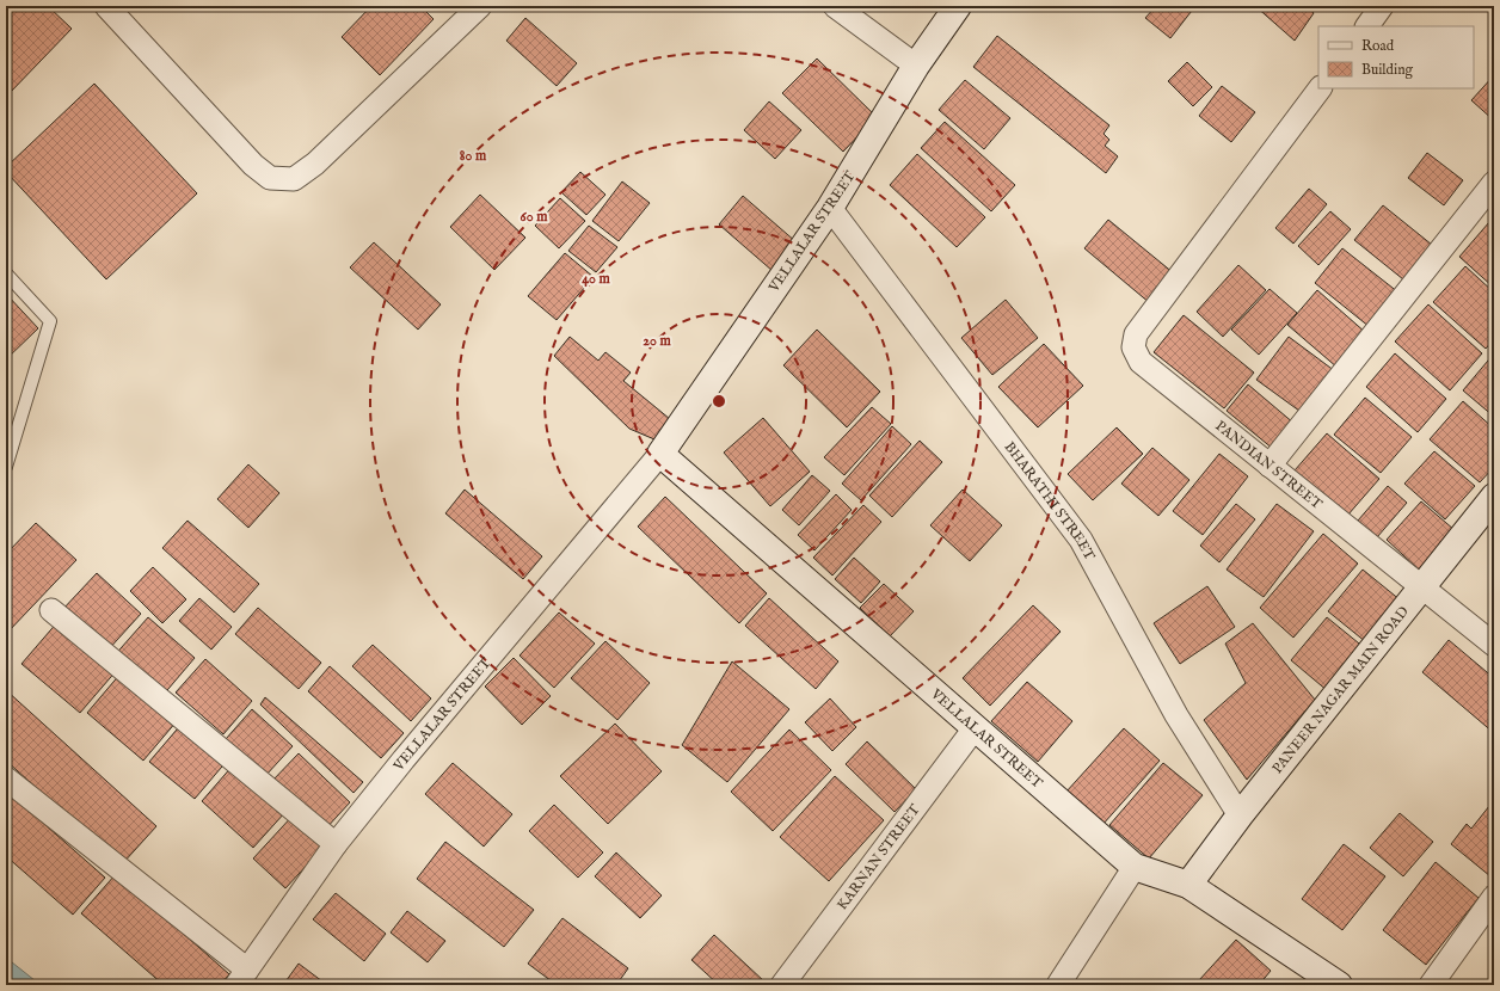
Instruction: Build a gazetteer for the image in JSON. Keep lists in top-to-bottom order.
{
  "streets": {
    "street": [
      "VELLALAR STREET",
      "PANDIAN STREET",
      "BHARATHI STREET",
      "PANEER NAGAR MAIN ROAD",
      "KARNAN STREET"
    ]
  },
  "crossings": [
    ["VELLALAR STREET", "BHARATHI STREET"],
    ["VELLALAR STREET", "PANEER NAGAR MAIN ROAD"],
    ["VELLALAR STREET", "KARNAN STREET"],
    ["PANDIAN STREET", "PANEER NAGAR MAIN ROAD"],
    ["BHARATHI STREET", "PANEER NAGAR MAIN ROAD"]
  ],
  "legend": ["Road", "Building"],
  "rings": [
    "80 m",
    "60 m",
    "40 m",
    "20 m"
  ]
}
